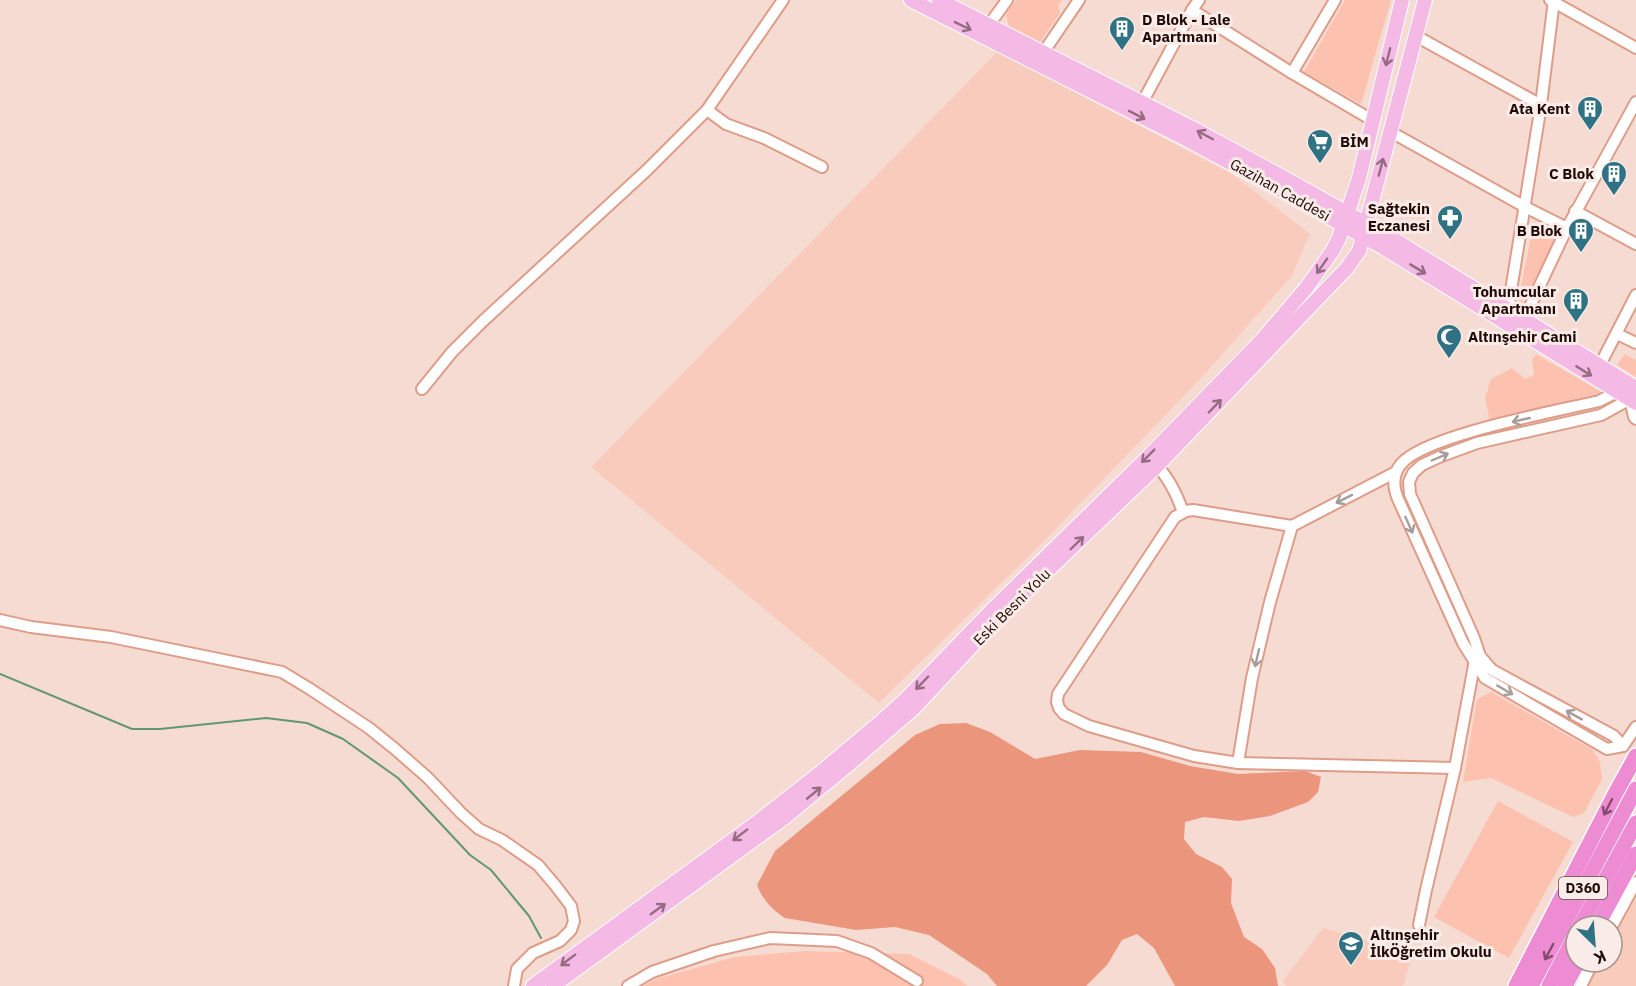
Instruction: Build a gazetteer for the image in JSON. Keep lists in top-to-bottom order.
{
  "streets": {
    "highway": ["D360"],
    "main road": ["Gazihan Caddesi", "Eski Besni Yolu"]
  },
  "crossings": [
    ["Gazihan Caddesi", "Eski Besni Yolu"]
  ],
  "places": {
    "building": [
      "D Blok - Lale Apartmanı",
      "Ata Kent",
      "C Blok",
      "B Blok",
      "Tohumcular Apartmanı"
    ],
    "supermarket": ["BİM"],
    "pharmacy": ["Sağtekin Eczanesi"],
    "mosque": ["Altınşehir Cami"],
    "school or university": ["Altınşehir İlkÖğretim Okulu"]
  },
  "north": "bottom right"
}
